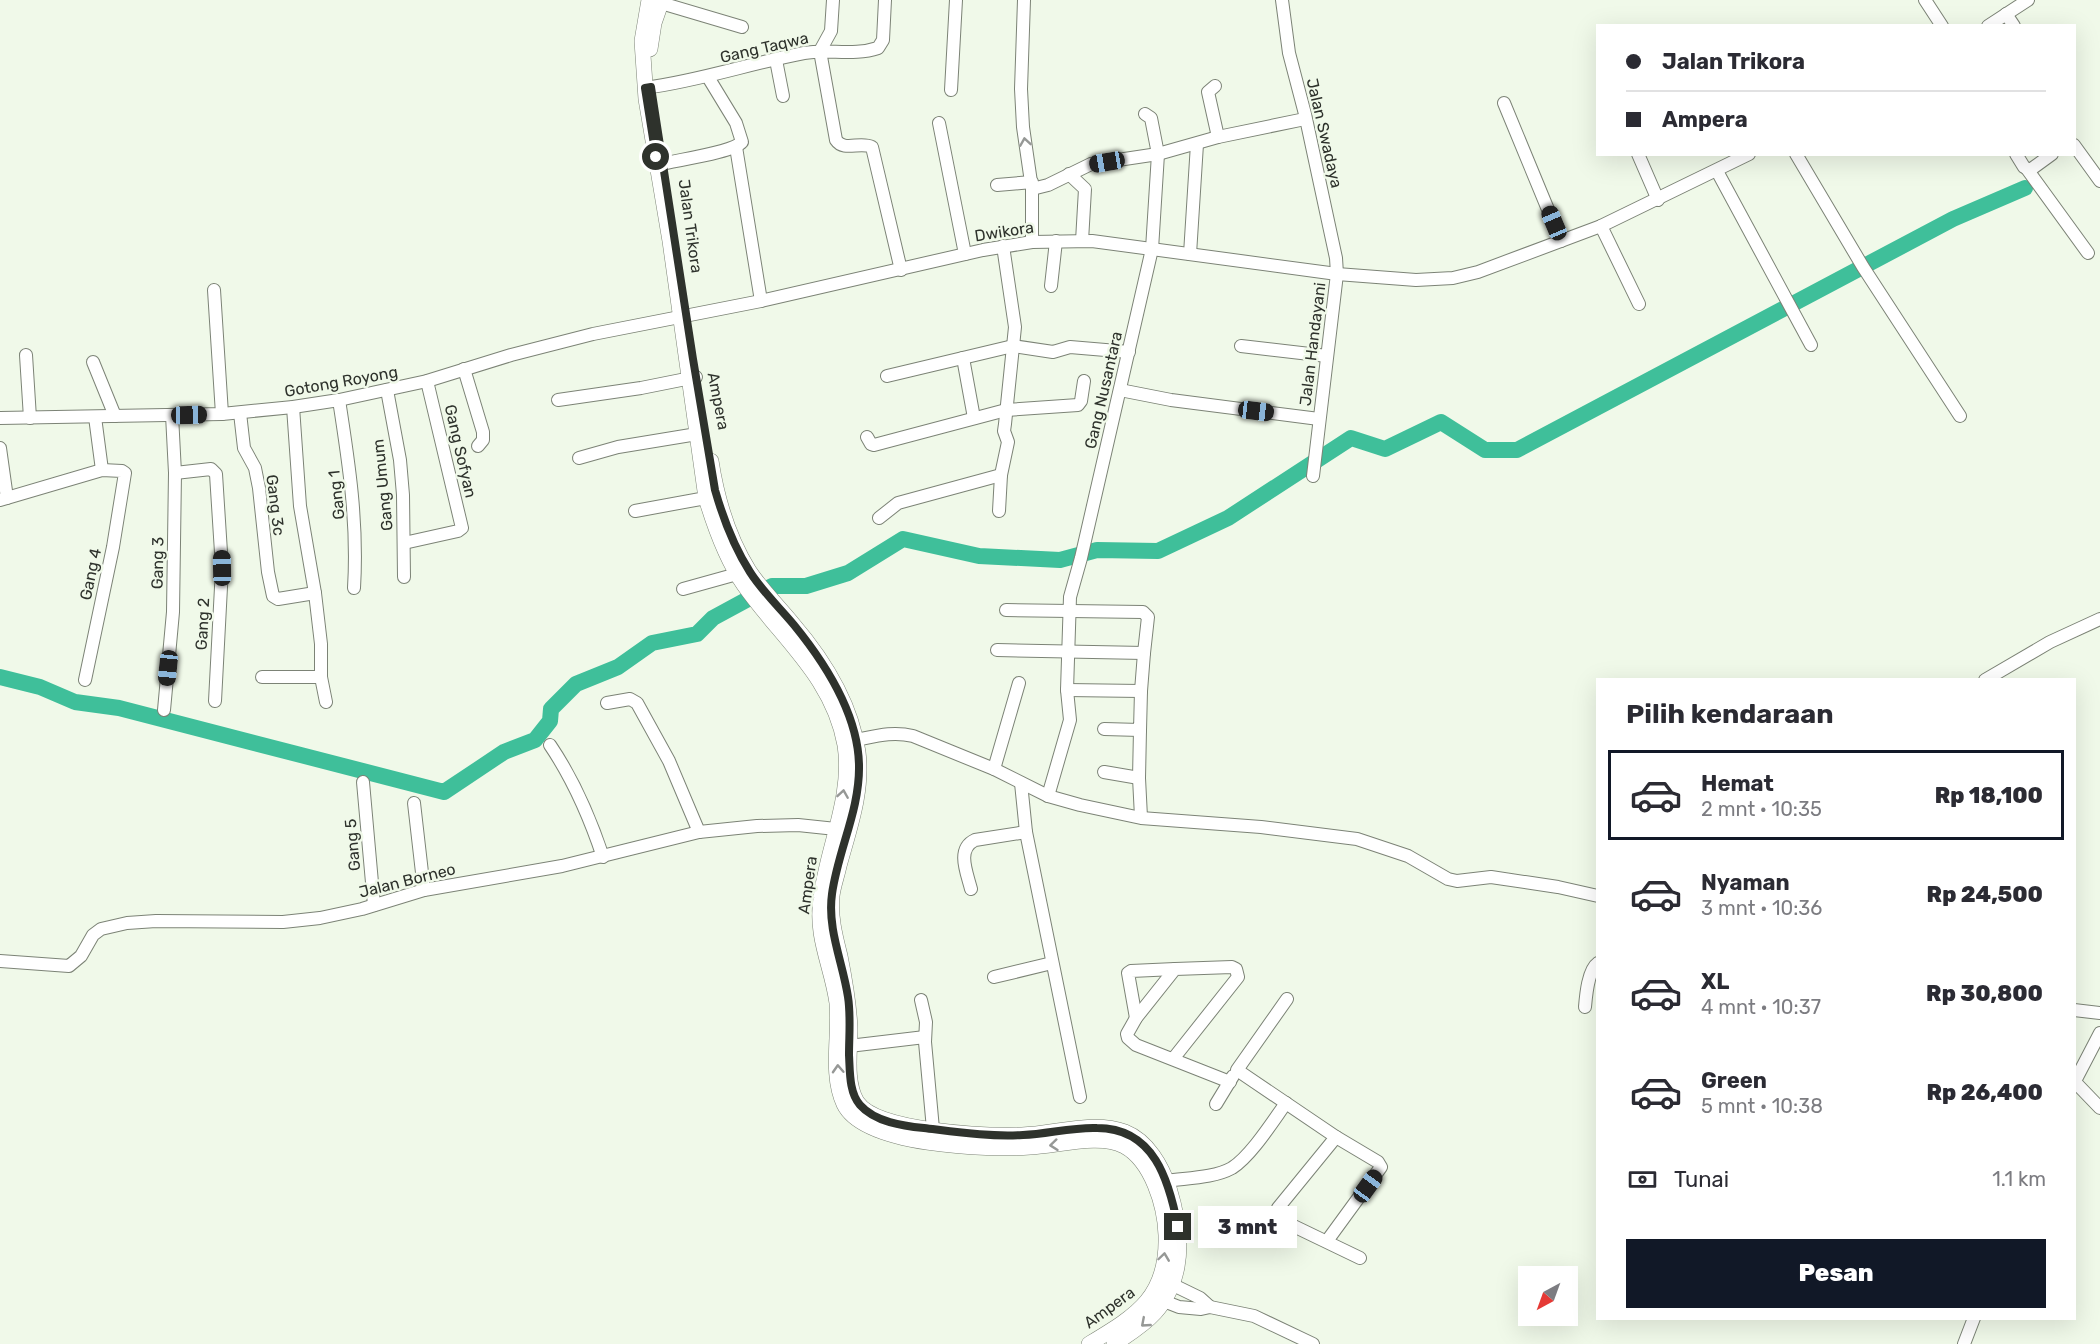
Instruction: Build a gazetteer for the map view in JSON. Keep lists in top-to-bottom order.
{
  "streets": {
    "main road": ["Jalan Trikora", "Ampera"],
    "street": [
      "Gang Taqwa",
      "Jalan Swadaya",
      "Dwikora",
      "Jalan Handayani",
      "Gotong Royong",
      "Gang Nusantara",
      "Gang Sofyan",
      "Gang Umum",
      "Gang 1",
      "Gang 3c",
      "Gang 3",
      "Gang 4",
      "Gang 2",
      "Gang 5",
      "Jalan Borneo"
    ]
  },
  "crossings": [
    ["Gang Taqwa", "Jalan Trikora"],
    ["Jalan Swadaya", "Dwikora"],
    ["Jalan Swadaya", "Jalan Handayani"],
    ["Jalan Trikora", "Dwikora"],
    ["Jalan Trikora", "Gotong Royong"],
    ["Jalan Trikora", "Ampera"],
    ["Dwikora", "Jalan Handayani"],
    ["Dwikora", "Gotong Royong"],
    ["Dwikora", "Gang Nusantara"],
    ["Dwikora", "Ampera"],
    ["Gotong Royong", "Ampera"],
    ["Gotong Royong", "Gang Sofyan"],
    ["Gotong Royong", "Gang Umum"],
    ["Gotong Royong", "Gang 1"],
    ["Gotong Royong", "Gang 3c"],
    ["Gotong Royong", "Gang 3"],
    ["Ampera", "Jalan Borneo"],
    ["Gang Sofyan", "Gang Umum"],
    ["Gang 3", "Gang 2"],
    ["Gang 5", "Jalan Borneo"]
  ],
  "north": "bottom left",
  "page": {
    "banner": ["Jalan Trikora", "Ampera"],
    "heading": "Pilih kendaraan",
    "list": [
      {
        "name": "Hemat",
        "note": "2 mnt · 10:35",
        "value": "Rp 18,100"
      },
      {
        "name": "Nyaman",
        "note": "3 mnt · 10:36",
        "value": "Rp 24,500"
      },
      {
        "name": "XL",
        "note": "4 mnt · 10:37",
        "value": "Rp 30,800"
      },
      {
        "name": "Green",
        "note": "5 mnt · 10:38",
        "value": "Rp 26,400"
      }
    ],
    "pay": ["Tunai", "1.1 km"],
    "bubble": "3 mnt",
    "buttons": "Pesan"
  }
}
